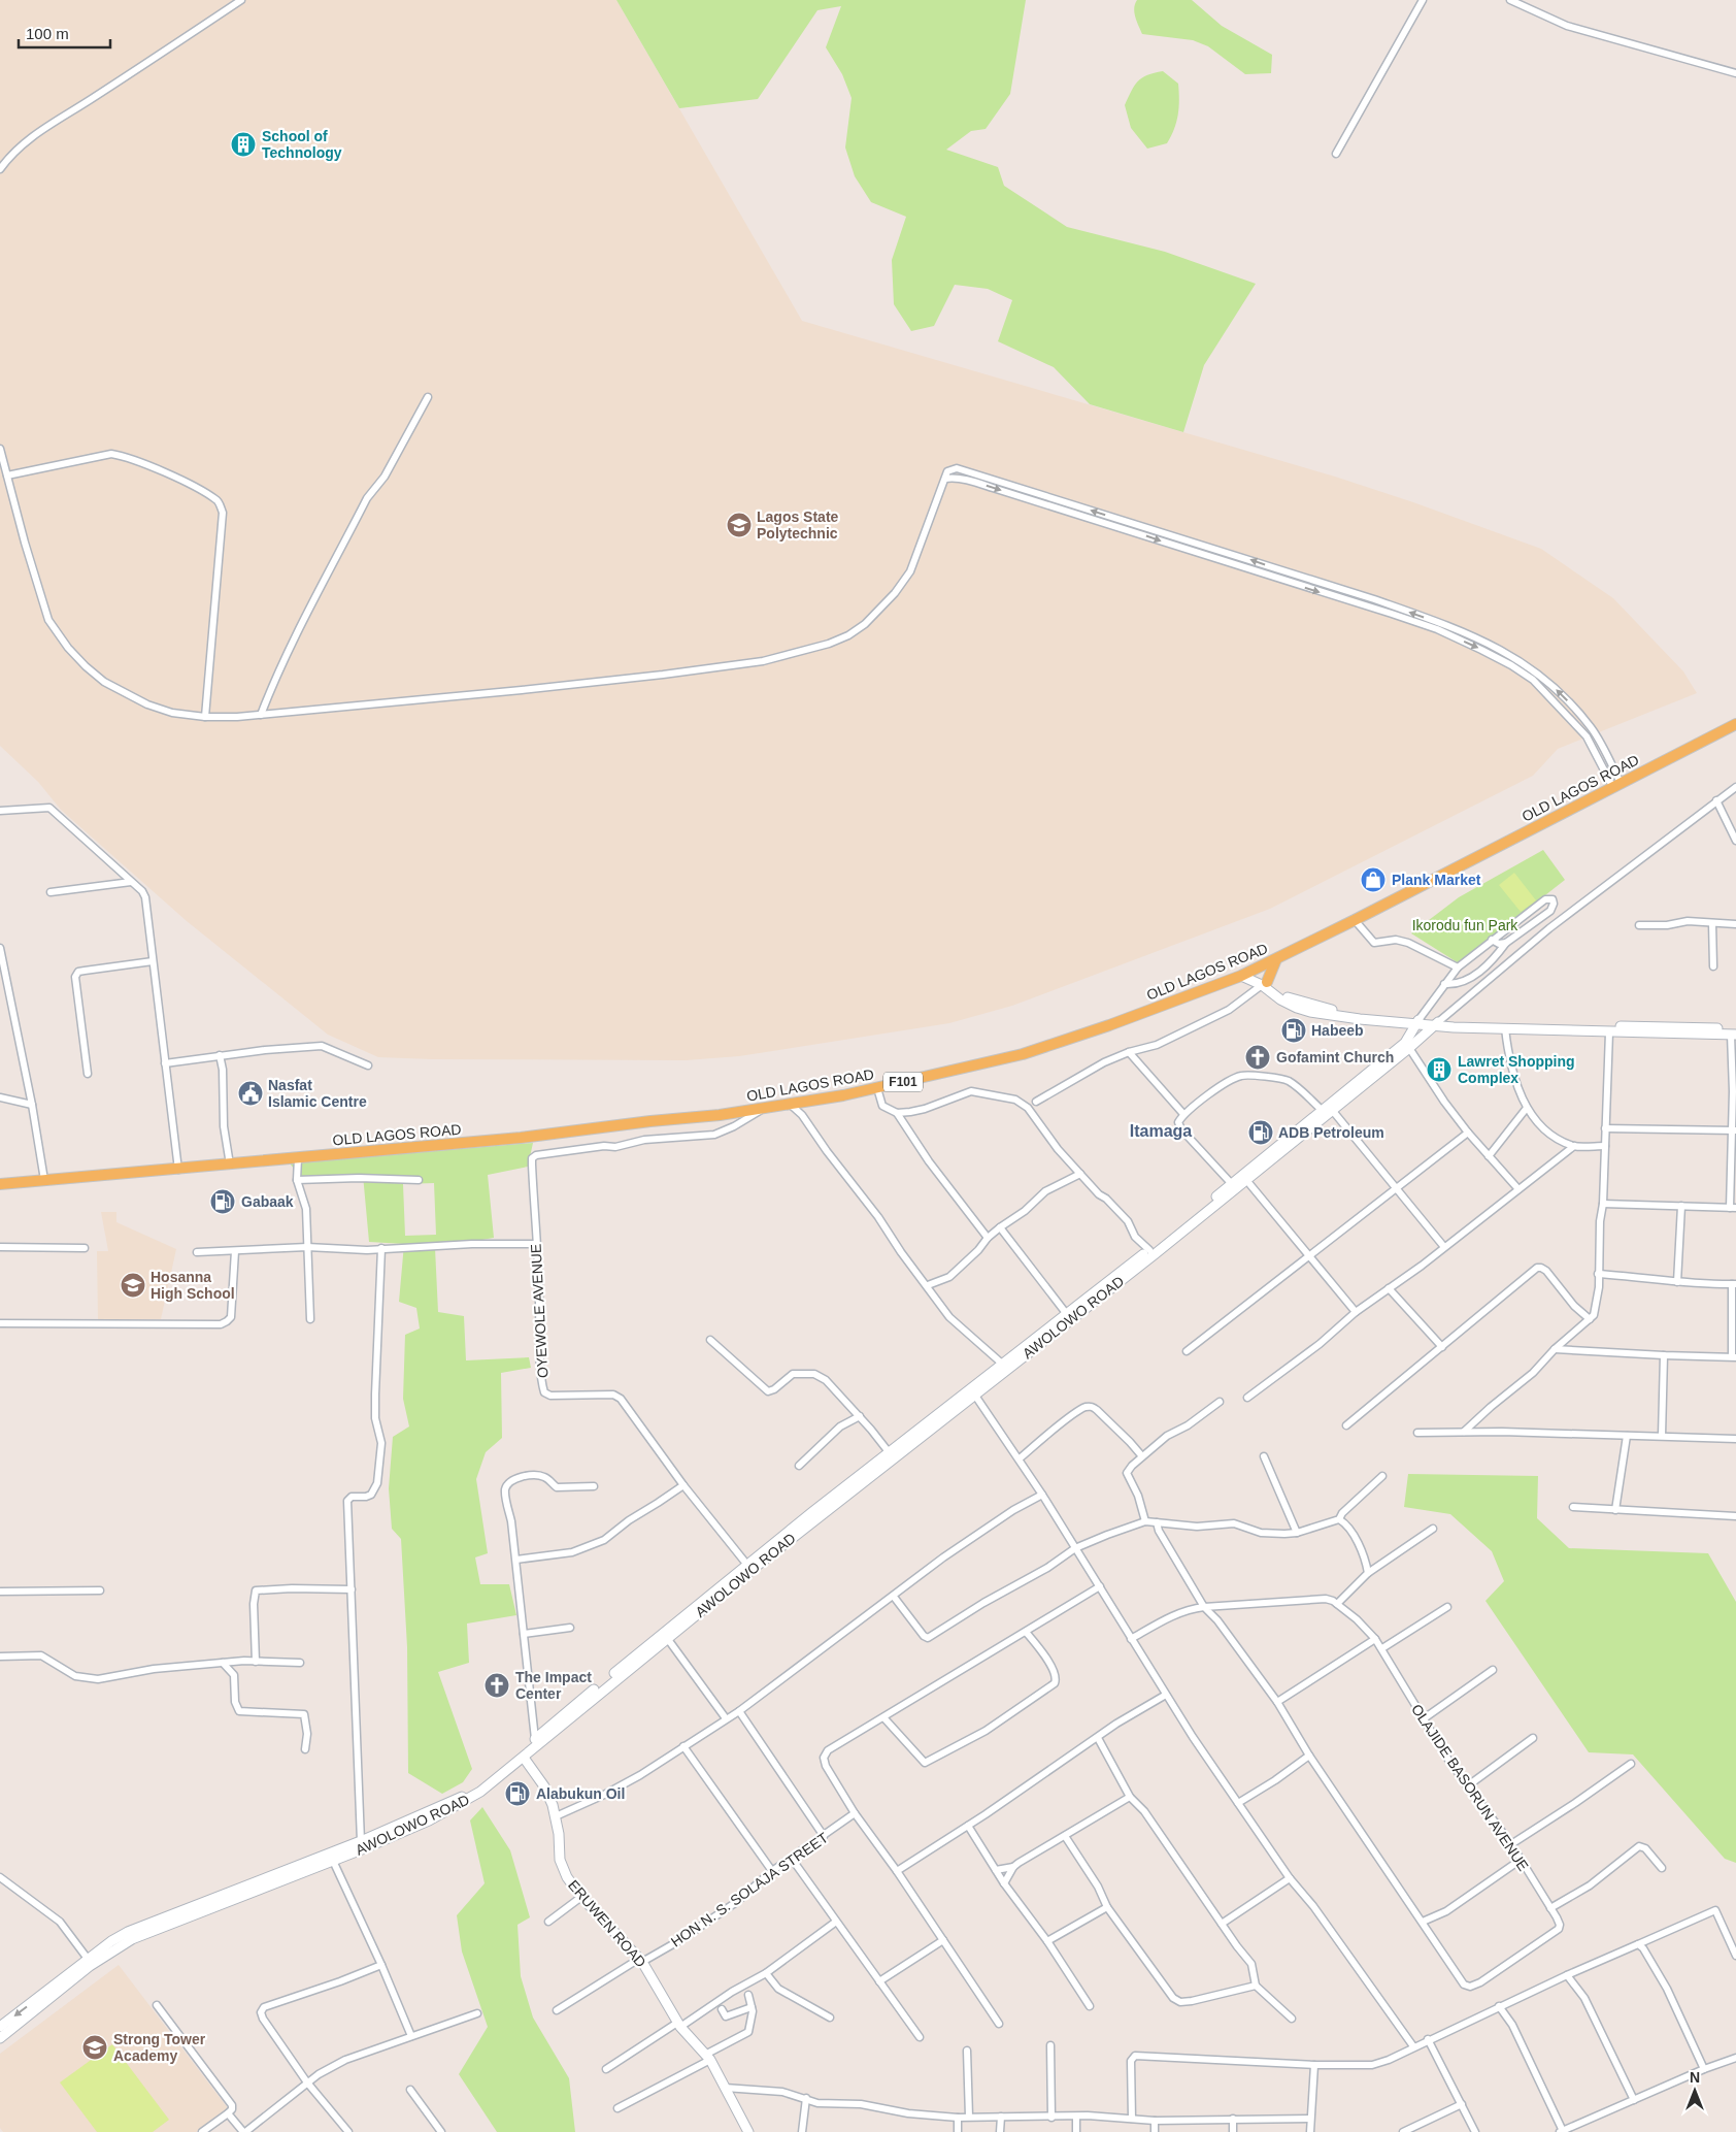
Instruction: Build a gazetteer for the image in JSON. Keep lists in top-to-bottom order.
{
  "streets": {
    "main road": [
      "OLD LAGOS ROAD",
      "F101",
      "AWOLOWO ROAD",
      "ERUWEN ROAD"
    ],
    "street": ["OYEWOLE AVENUE", "OLAJIDE BASORUN AVENUE", "HON N. S. SOLAJA STREET"]
  },
  "crossings": [
    ["OLD LAGOS ROAD", "OYEWOLE AVENUE"],
    ["OYEWOLE AVENUE", "AWOLOWO ROAD"],
    ["AWOLOWO ROAD", "ERUWEN ROAD"],
    ["HON N. S. SOLAJA STREET", "ERUWEN ROAD"]
  ],
  "districts": ["Itamaga"],
  "parks": ["Ikorodu fun Park"],
  "places": {
    "building": ["School of Technology", "Lawret Shopping Complex"],
    "school or university": ["Lagos State Polytechnic", "Hosanna High School", "Strong Tower Academy"],
    "shop": ["Plank Market"],
    "fuel station": [
      "Habeeb",
      "ADB Petroleum",
      "Gabaak",
      "Alabukun Oil"
    ],
    "church": ["Gofamint Church", "The Impact Center"],
    "public building": ["Nasfat Islamic Centre"]
  },
  "scale_bar": "100 m",
  "north": "top"
}
